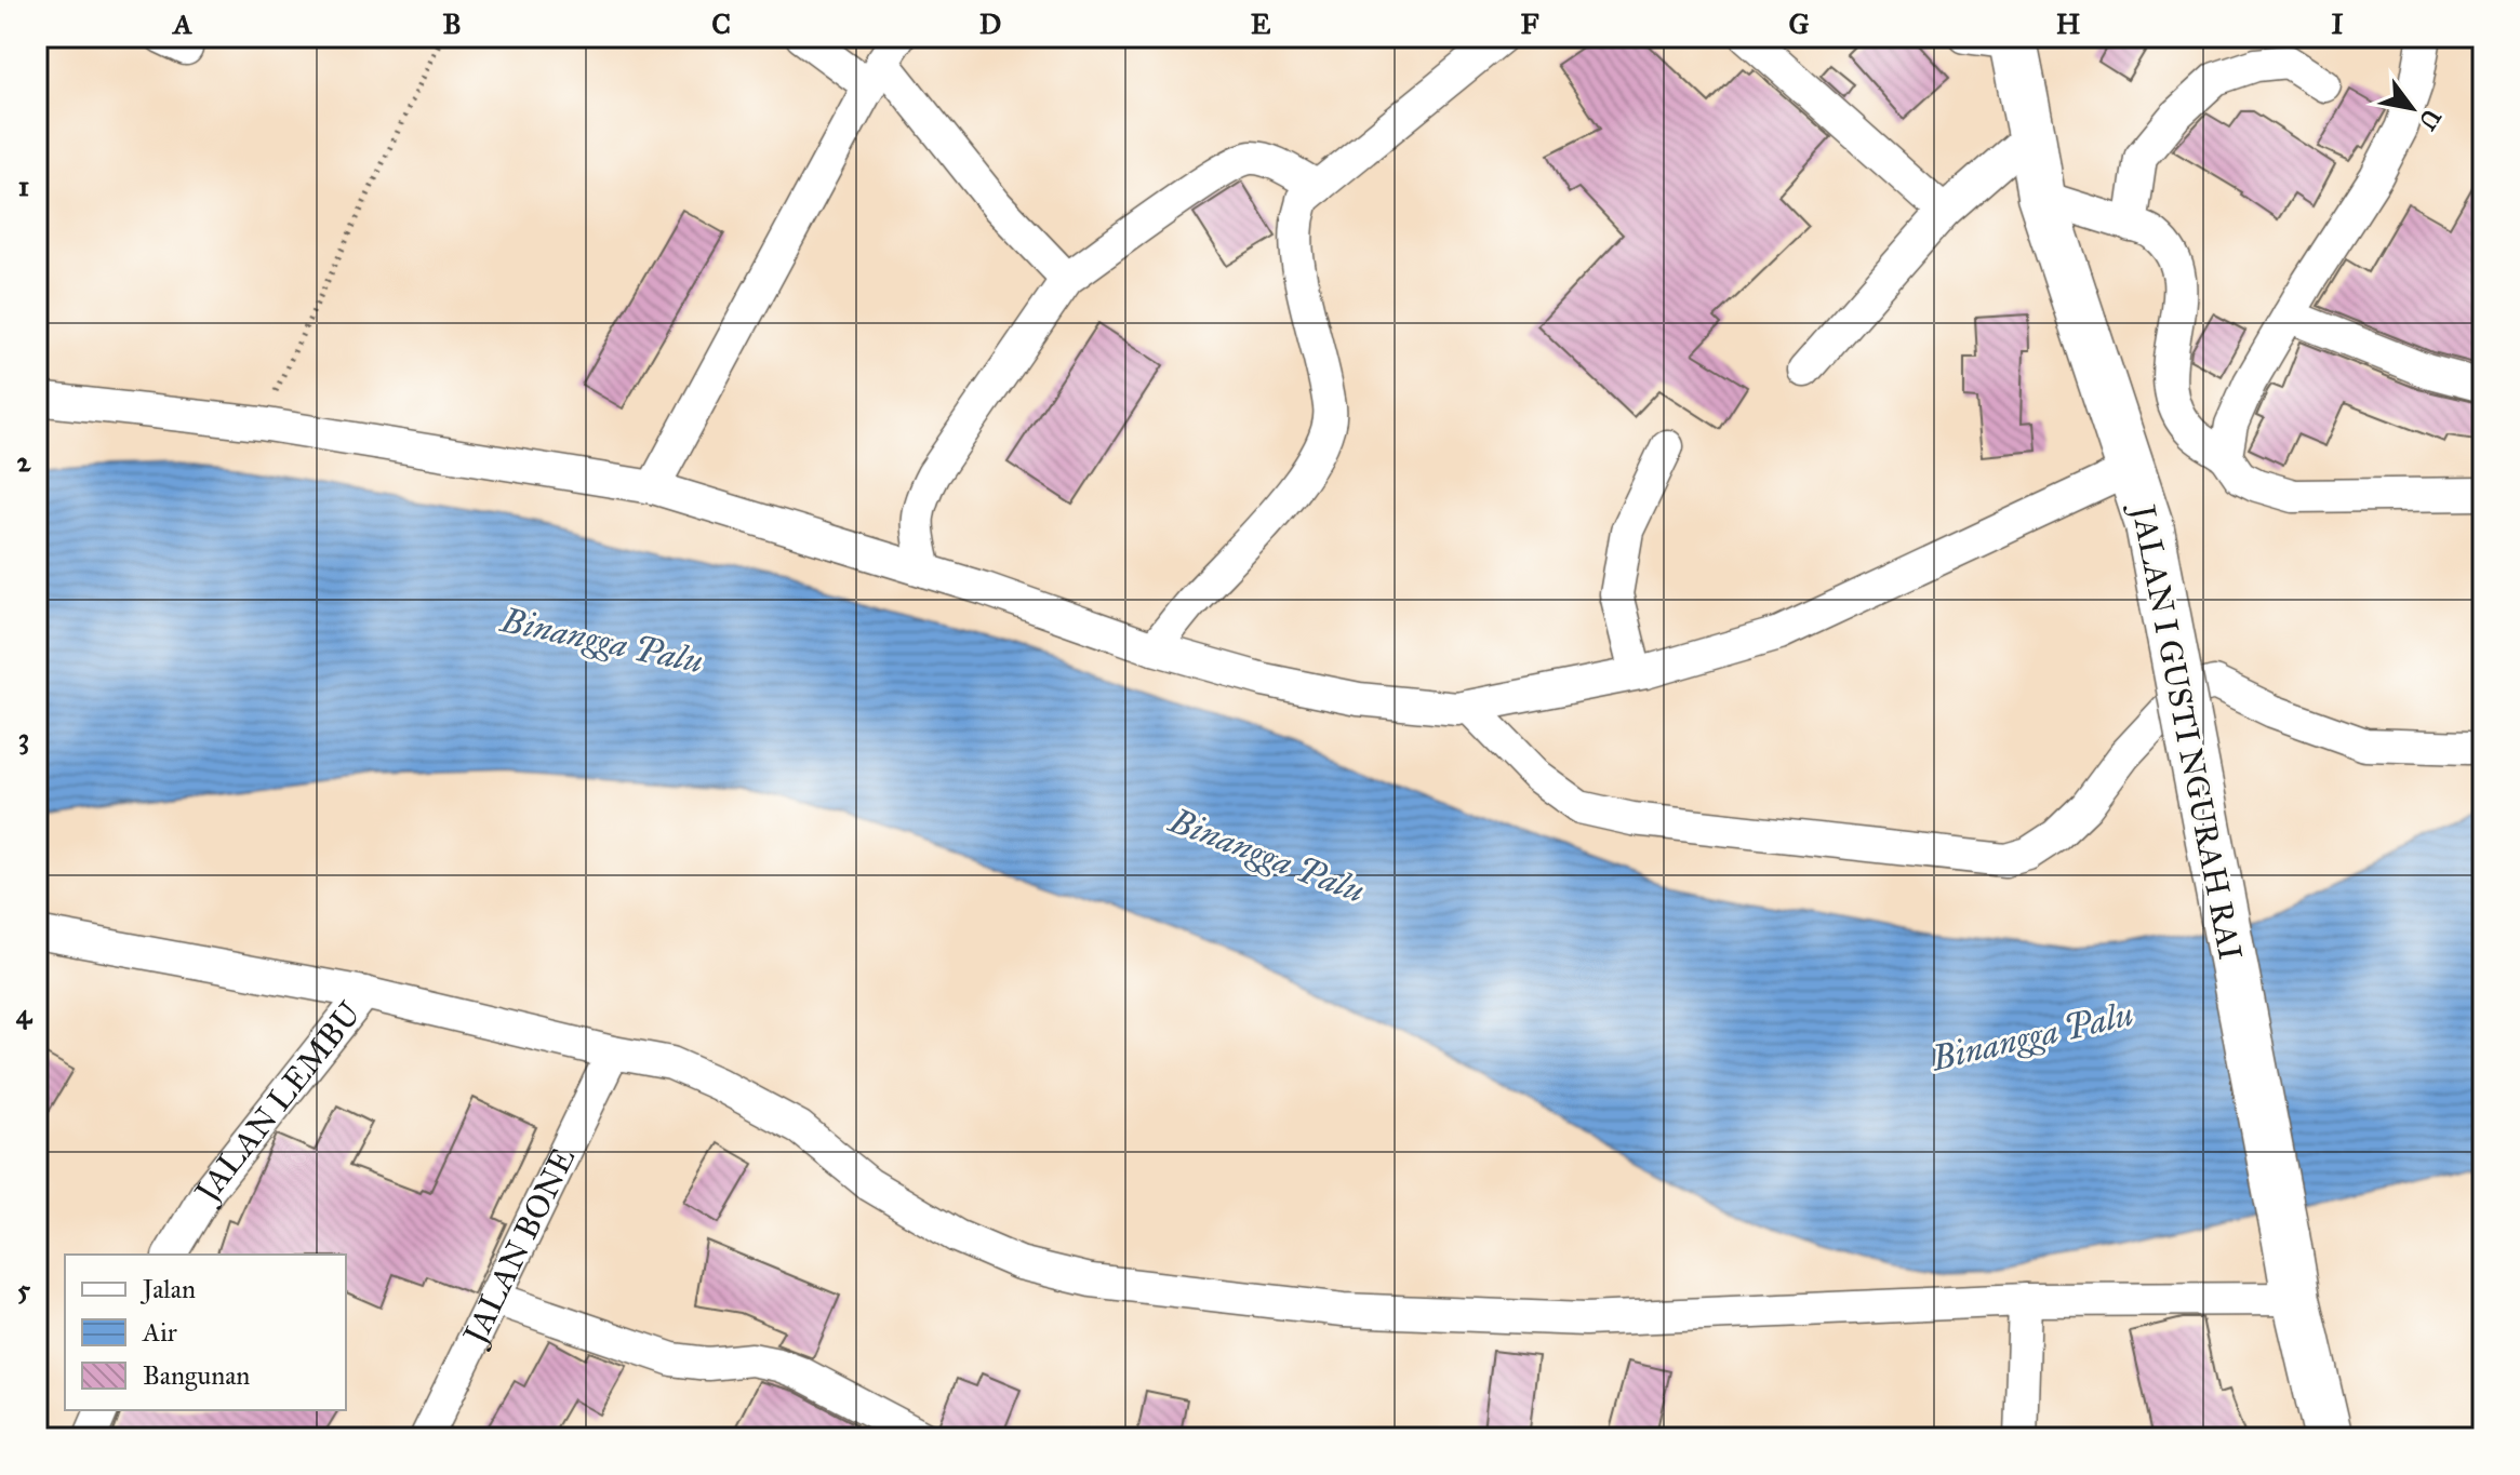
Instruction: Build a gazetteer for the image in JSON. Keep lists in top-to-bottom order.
{
  "streets": {
    "main road": ["JALAN I GUSTI NGURAH RAI"],
    "street": ["JALAN LEMBU", "JALAN BONE"]
  },
  "water": ["Binangga Palu"],
  "legend": ["Jalan", "Air", "Bangunan"],
  "north": "bottom right",
  "grid": {
    "columns": [
      "A",
      "B",
      "C",
      "D",
      "E",
      "F",
      "G",
      "H",
      "I"
    ],
    "rows": [
      "1",
      "2",
      "3",
      "4",
      "5"
    ]
  }
}
